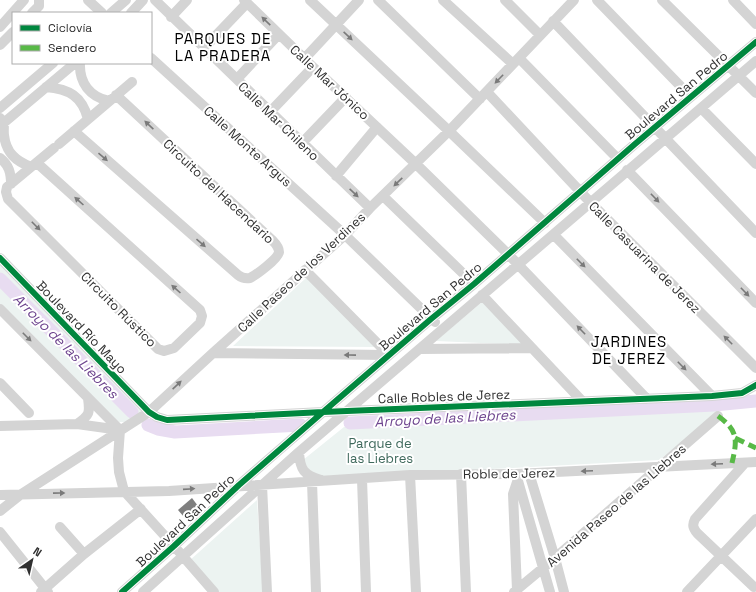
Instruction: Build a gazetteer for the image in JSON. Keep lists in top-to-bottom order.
{
  "streets": {
    "street": [
      "Calle Mar Jónico",
      "Boulevard San Pedro",
      "Calle Mar Chileno",
      "Calle Monte Argus",
      "Circuito del Hacendario",
      "Calle Casuarina de Jerez",
      "Calle Paseo de los Verdines",
      "Circuito Rústico",
      "Boulevard Río Mayo",
      "Calle Robles de Jerez",
      "Roble de Jerez",
      "Avenida Paseo de las Liebres"
    ]
  },
  "crossings": [
    ["Calle Mar Jónico", "Boulevard San Pedro"],
    ["Calle Mar Jónico", "Calle Paseo de los Verdines"],
    ["Calle Mar Jónico", "Calle Robles de Jerez"],
    ["Boulevard San Pedro", "Calle Monte Argus"],
    ["Boulevard San Pedro", "Calle Casuarina de Jerez"],
    ["Boulevard San Pedro", "Calle Robles de Jerez"],
    ["Boulevard San Pedro", "Roble de Jerez"],
    ["Calle Mar Chileno", "Calle Paseo de los Verdines"],
    ["Calle Monte Argus", "Calle Paseo de los Verdines"],
    ["Calle Casuarina de Jerez", "Calle Paseo de los Verdines"],
    ["Calle Paseo de los Verdines", "Boulevard Río Mayo"],
    ["Calle Paseo de los Verdines", "Calle Robles de Jerez"],
    ["Calle Paseo de los Verdines", "Roble de Jerez"],
    ["Boulevard Río Mayo", "Calle Robles de Jerez"],
    ["Roble de Jerez", "Avenida Paseo de las Liebres"]
  ],
  "districts": ["PARQUES DE LA PRADERA", "JARDINES DE JEREZ"],
  "water": ["Arroyo de las Liebres"],
  "parks": ["Parque de las Liebres"],
  "legend": ["Ciclovía", "Sendero"],
  "north": "top right"
}
